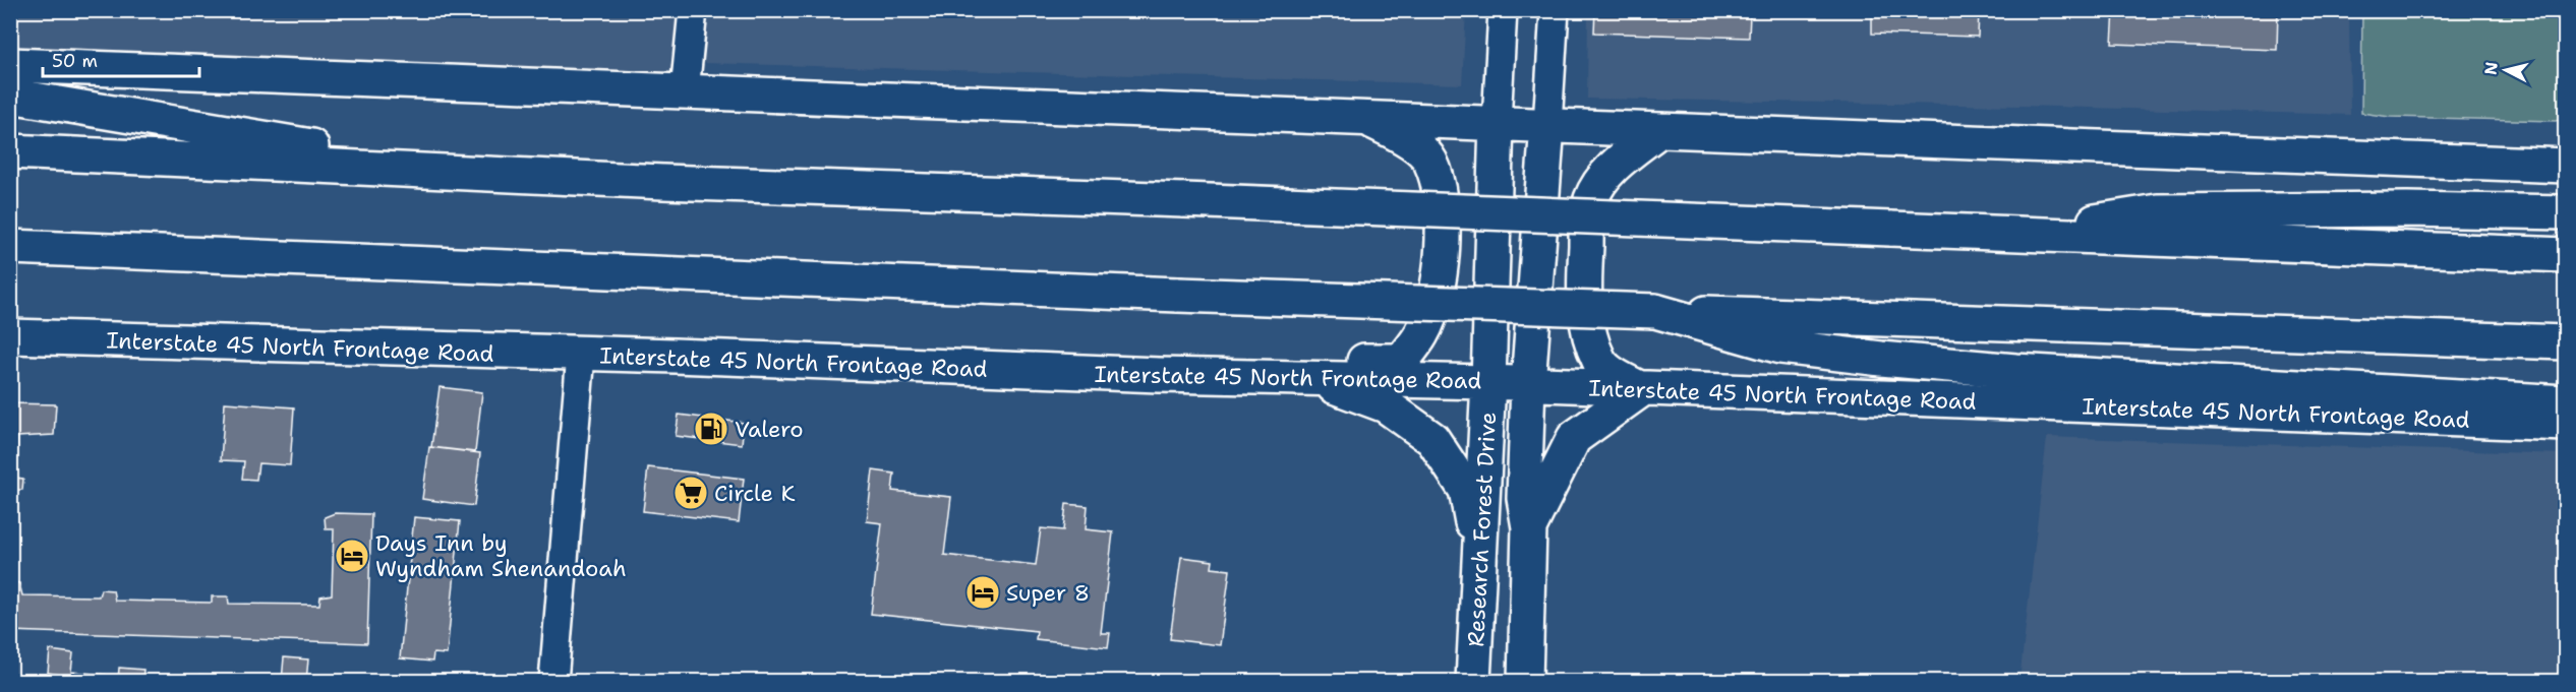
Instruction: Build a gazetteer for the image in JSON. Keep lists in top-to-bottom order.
{
  "streets": {
    "main road": ["Interstate 45 North Frontage Road", "Research Forest Drive"]
  },
  "crossings": [
    ["Interstate 45 North Frontage Road", "Research Forest Drive"]
  ],
  "places": {
    "fuel station": ["Valero"],
    "supermarket": ["Circle K"],
    "hotel": ["Days Inn by Wyndham Shenandoah", "Super 8"]
  },
  "scale_bar": "50 m",
  "north": "left"
}
